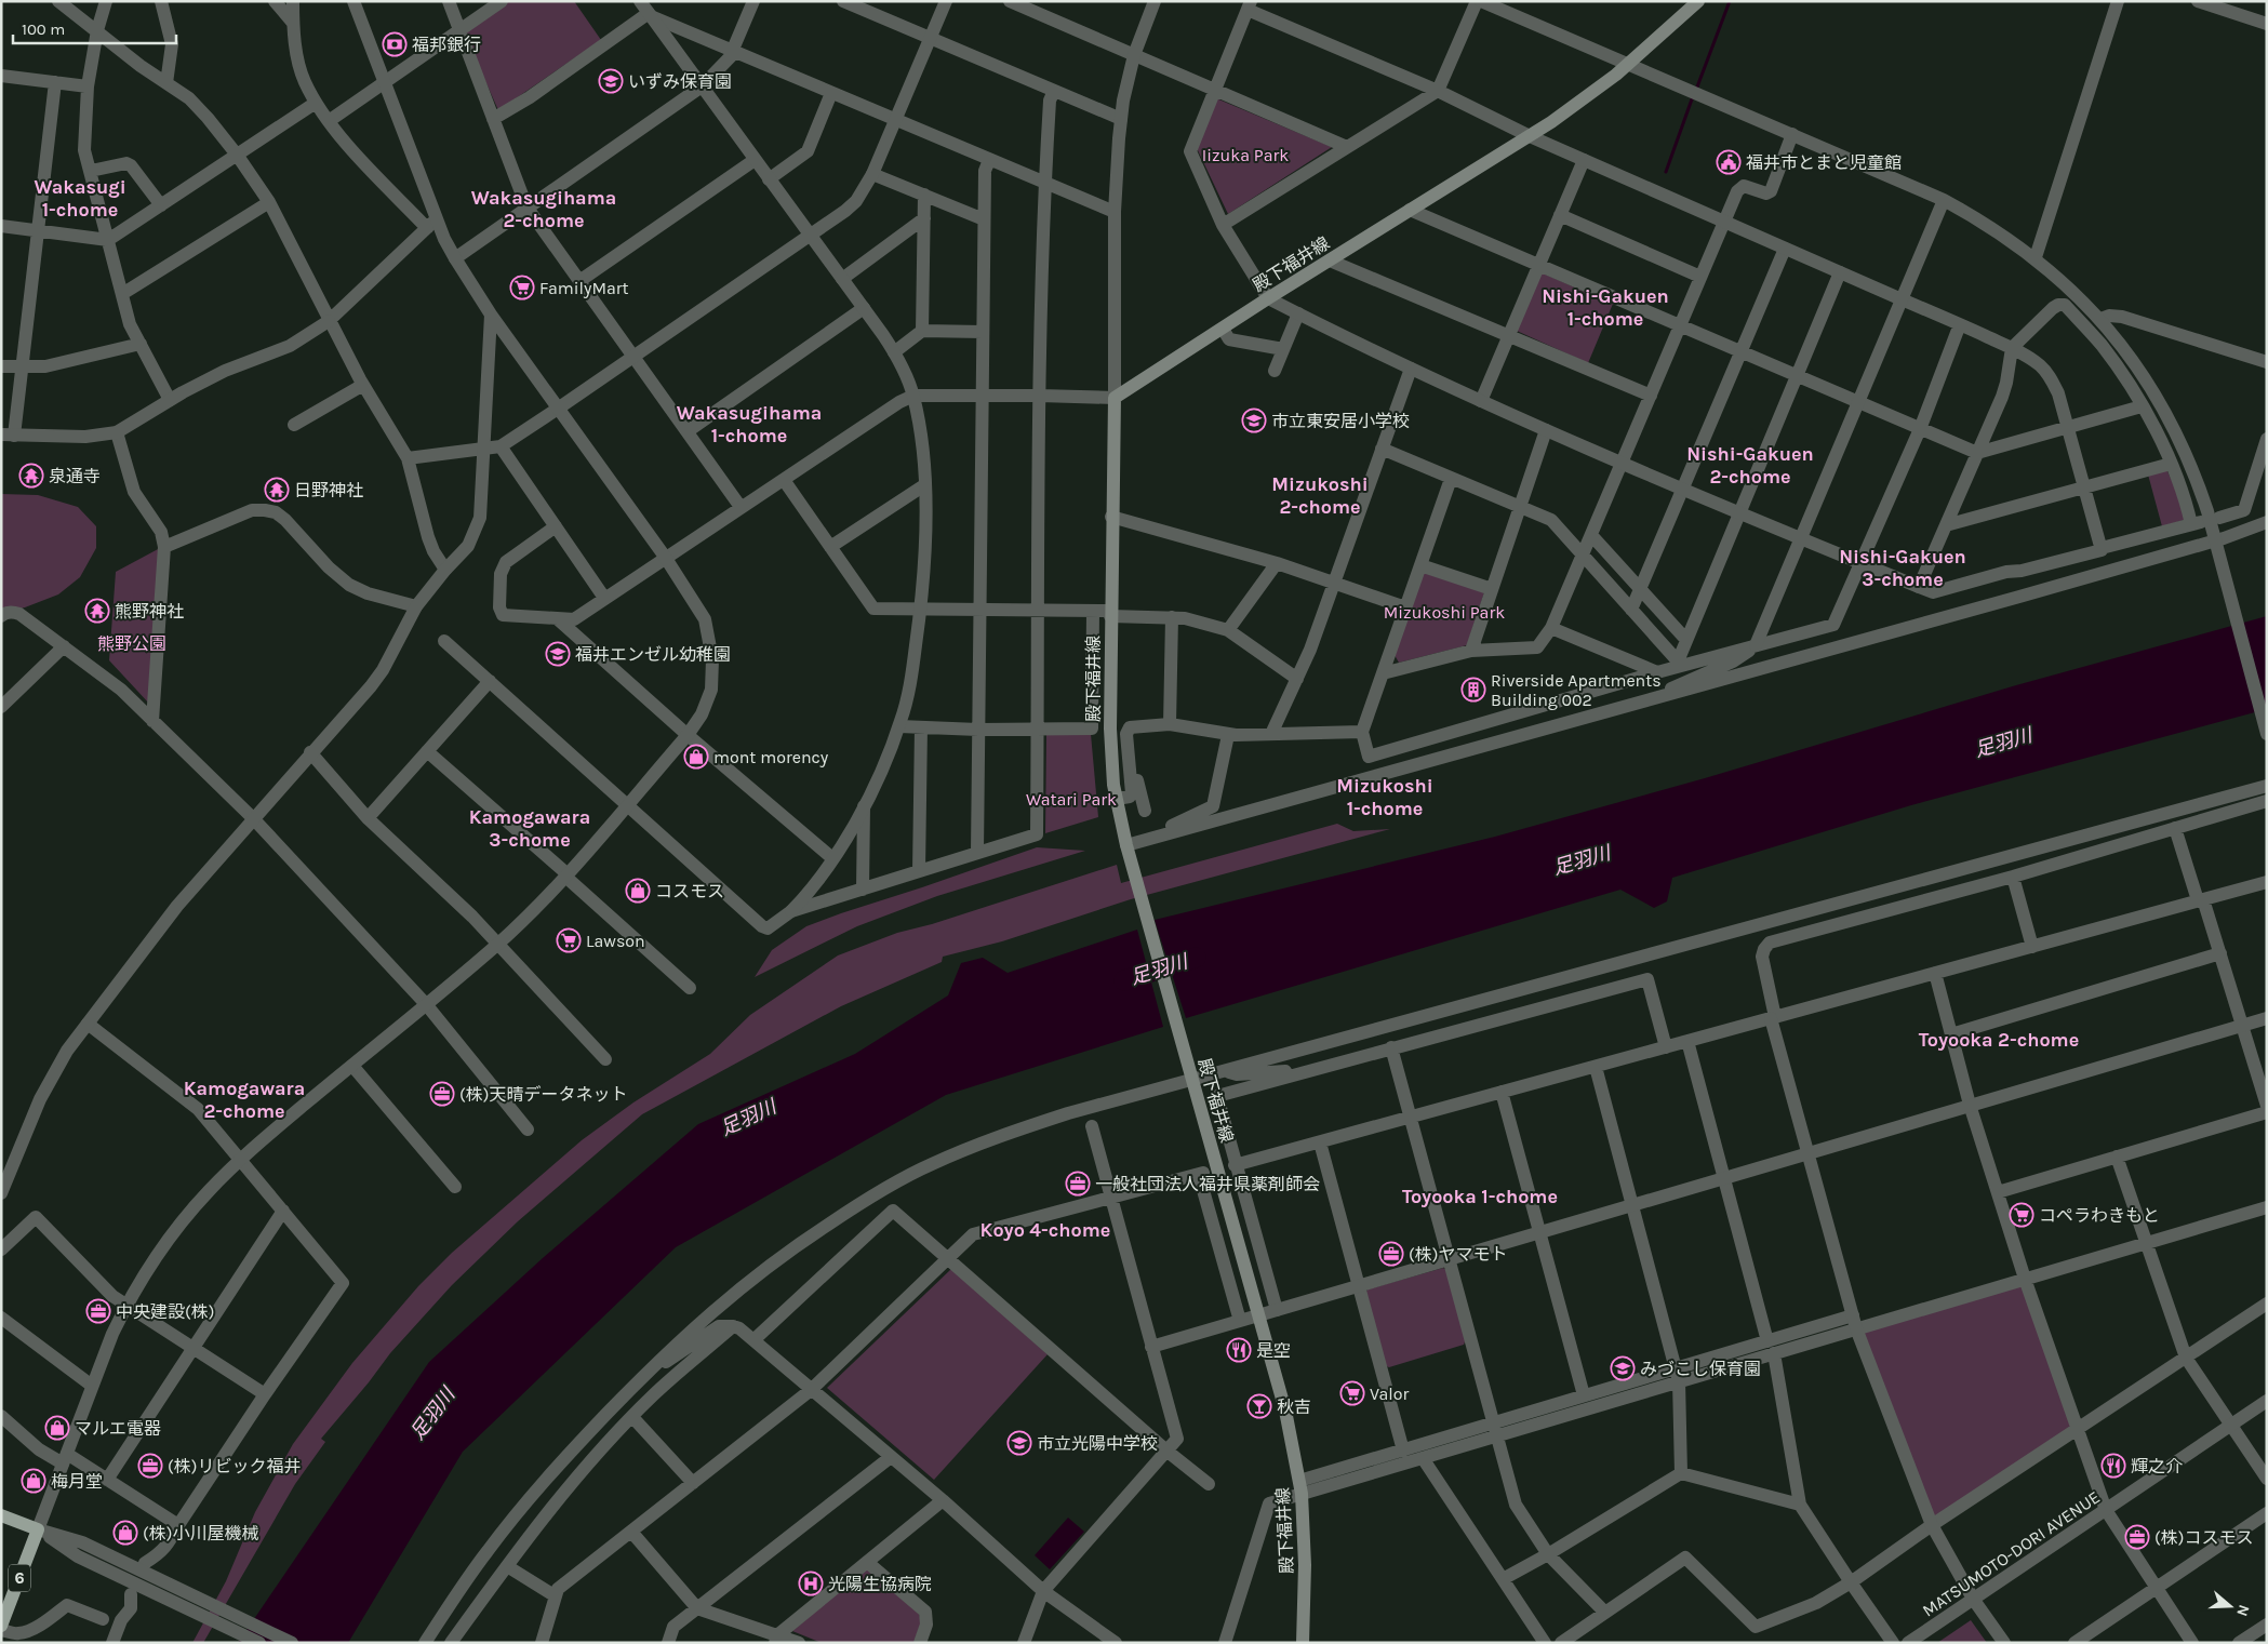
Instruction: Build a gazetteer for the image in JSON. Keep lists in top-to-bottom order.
{
  "streets": {
    "main road": ["殿下福井線", "6"],
    "street": ["MATSUMOTO-DORI AVENUE"]
  },
  "districts": [
    "Wakasugi 1-chome",
    "Wakasugihama 2-chome",
    "Nishi-Gakuen 1-chome",
    "Wakasugihama 1-chome",
    "Nishi-Gakuen 2-chome",
    "Mizukoshi 2-chome",
    "Nishi-Gakuen 3-chome",
    "Mizukoshi 1-chome",
    "Kamogawara 3-chome",
    "Toyooka 2-chome",
    "Kamogawara 2-chome",
    "Toyooka 1-chome",
    "Koyo 4-chome"
  ],
  "water": ["足羽川"],
  "parks": [
    "Iizuka Park",
    "Mizukoshi Park",
    "熊野公園",
    "Watari Park"
  ],
  "places": {
    "bank": ["福邦銀行"],
    "school or university": [
      "いずみ保育園",
      "市立東安居小学校",
      "福井エンゼル幼稚園",
      "みづこし保育園",
      "市立光陽中学校"
    ],
    "public building": ["福井市とまと児童館"],
    "supermarket": [
      "FamilyMart",
      "Lawson",
      "コペラわきもと",
      "Valor"
    ],
    "temple": ["泉通寺", "日野神社", "熊野神社"],
    "building": ["Riverside Apartments Building 002"],
    "shop": [
      "mont morency",
      "コスモス",
      "マルエ電器",
      "梅月堂",
      "(株)小川屋機械"
    ],
    "office": [
      "(株)天晴データネット",
      "一般社団法人福井県薬剤師会",
      "(株)ヤマモト",
      "中央建設(株)",
      "(株)リビック福井",
      "(株)コスモス"
    ],
    "restaurant": ["是空", "輝之介"],
    "bar": ["秋吉"],
    "hospital": ["光陽生協病院"]
  },
  "scale_bar": "100 m",
  "north": "right"
}
